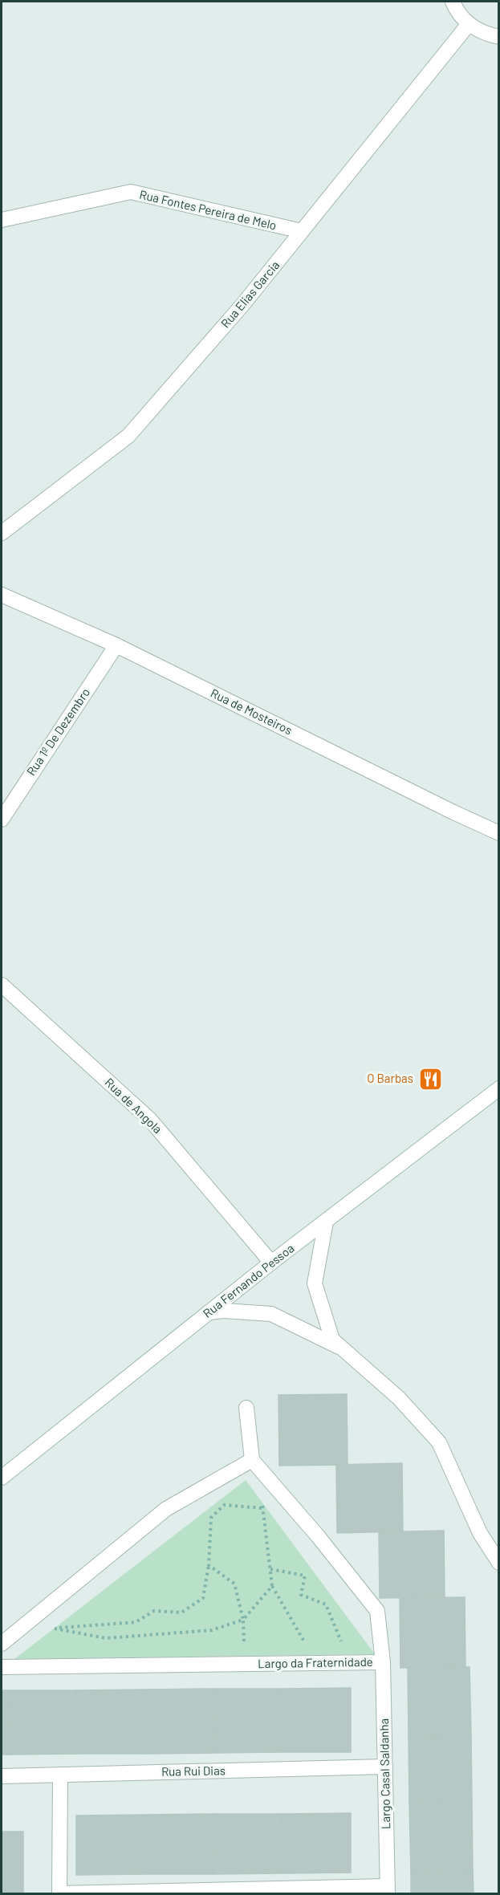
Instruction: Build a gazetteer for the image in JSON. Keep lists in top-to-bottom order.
{
  "streets": {
    "street": [
      "Rua Fontes Pereira de Melo",
      "Rua Elias Garcia",
      "Rua de Mosteiros",
      "Rua 1º De Dezembro",
      "Rua de Angola",
      "Rua Fernando Pessoa",
      "Largo da Fraternidade",
      "Rua Rui Dias",
      "Largo Casal Saldanha"
    ]
  },
  "crossings": [
    ["Rua Fontes Pereira de Melo", "Rua Elias Garcia"],
    ["Rua de Mosteiros", "Rua 1º De Dezembro"],
    ["Rua de Angola", "Rua Fernando Pessoa"],
    ["Largo da Fraternidade", "Largo Casal Saldanha"],
    ["Rua Rui Dias", "Largo Casal Saldanha"]
  ],
  "places": {
    "restaurant": ["O Barbas"]
  }
}
